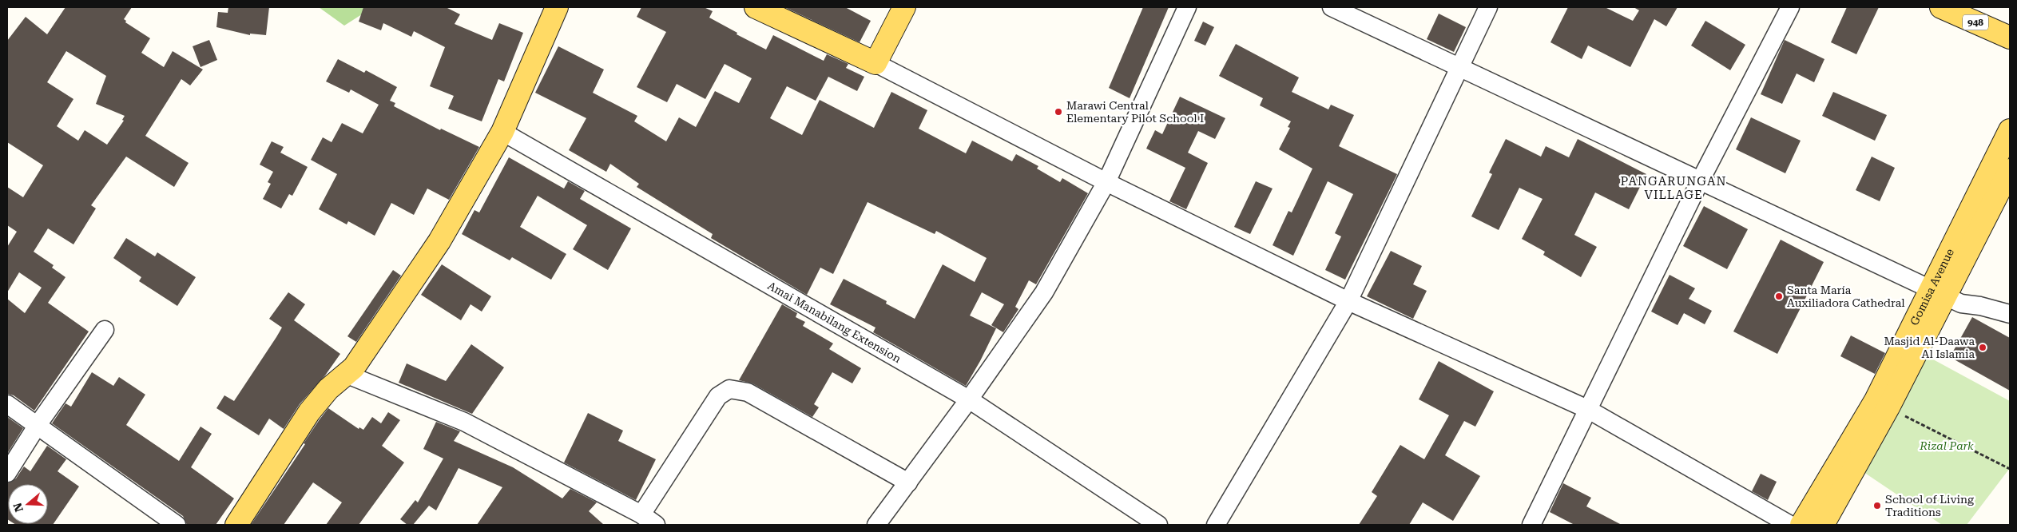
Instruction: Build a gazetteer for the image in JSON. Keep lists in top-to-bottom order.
{
  "streets": {
    "main road": ["948", "Gomisa Avenue"],
    "street": ["Amai Manabilang Extension"]
  },
  "districts": ["PANGARUNGAN VILLAGE"],
  "parks": ["Rizal Park"],
  "places": [
    "Marawi Central Elementary Pilot School I",
    "Santa María Auxiliadora Cathedral",
    "Masjid Al-Daawa Al Islamia",
    "School of Living Traditions"
  ],
  "north": "left"
}
